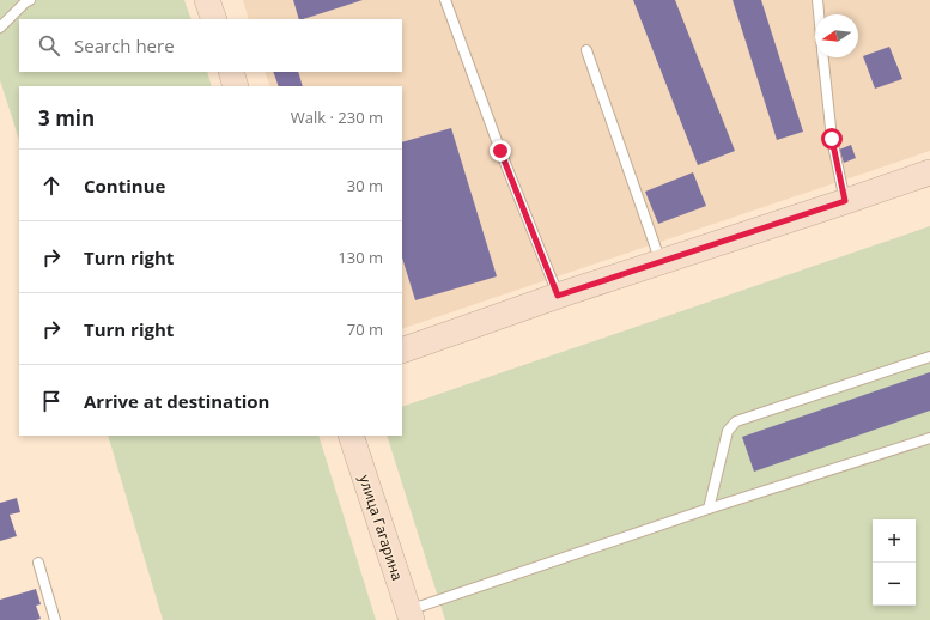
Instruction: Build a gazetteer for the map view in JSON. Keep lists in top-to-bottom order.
{
  "streets": {
    "street": ["улица Гагарина"]
  },
  "north": "left",
  "page": {
    "search": "Search here",
    "heading": ["3 min", "Walk · 230 m"],
    "list": [
      ["Continue", "30 m"],
      ["Turn right", "130 m"],
      ["Turn right", "70 m"],
      "Arrive at destination"
    ],
    "map_buttons": ["+", "−"]
  }
}
